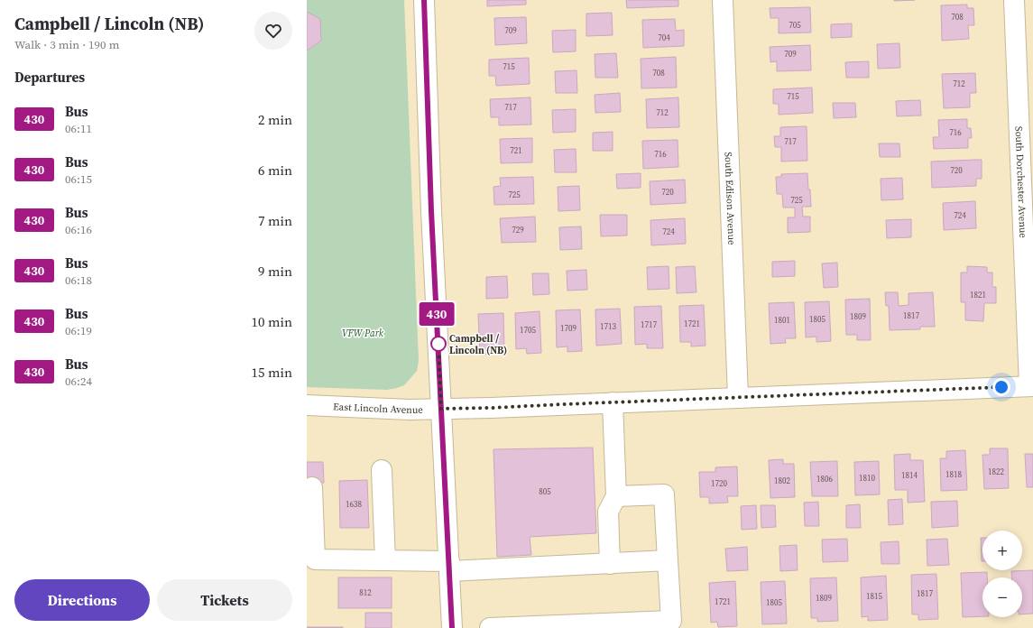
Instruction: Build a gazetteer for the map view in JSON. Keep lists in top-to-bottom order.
{
  "streets": {
    "street": ["South Dorchester Avenue", "South Edison Avenue", "East Lincoln Avenue"]
  },
  "crossings": [
    ["South Dorchester Avenue", "East Lincoln Avenue"],
    ["South Edison Avenue", "East Lincoln Avenue"]
  ],
  "parks": ["VFW Park"],
  "places": ["Campbell / Lincoln (NB)"],
  "lines": ["bus line 430"],
  "house_numbers": [
    "708",
    "705",
    "709",
    "704",
    "709",
    "715",
    "708",
    "712",
    "715",
    "717",
    "712",
    "716",
    "717",
    "721",
    "716",
    "720",
    "720",
    "725",
    "725",
    "724",
    "729",
    "724",
    "1821",
    "1817",
    "1809",
    "1805",
    "1801",
    "1721",
    "1717",
    "1713",
    "1709",
    "1705",
    "1822",
    "1818",
    "1814",
    "1810",
    "1806",
    "1802",
    "1720",
    "805",
    "1638",
    "812",
    "1817",
    "1815",
    "1809",
    "1721",
    "1805"
  ],
  "page": {
    "heading": [
      ["Campbell / Lincoln (NB)", "Walk · 3 min · 190 m"],
      "Departures"
    ],
    "on_map": "430",
    "list": [
      {
        "mark": "430",
        "name": "Bus",
        "note": "06:11",
        "value": "2 min"
      },
      {
        "mark": "430",
        "name": "Bus",
        "note": "06:15",
        "value": "6 min"
      },
      {
        "mark": "430",
        "name": "Bus",
        "note": "06:16",
        "value": "7 min"
      },
      {
        "mark": "430",
        "name": "Bus",
        "note": "06:18",
        "value": "9 min"
      },
      {
        "mark": "430",
        "name": "Bus",
        "note": "06:19",
        "value": "10 min"
      },
      {
        "mark": "430",
        "name": "Bus",
        "note": "06:24",
        "value": "15 min"
      }
    ],
    "map_buttons": ["+", "−"],
    "buttons": ["Directions", "Tickets"]
  }
}
